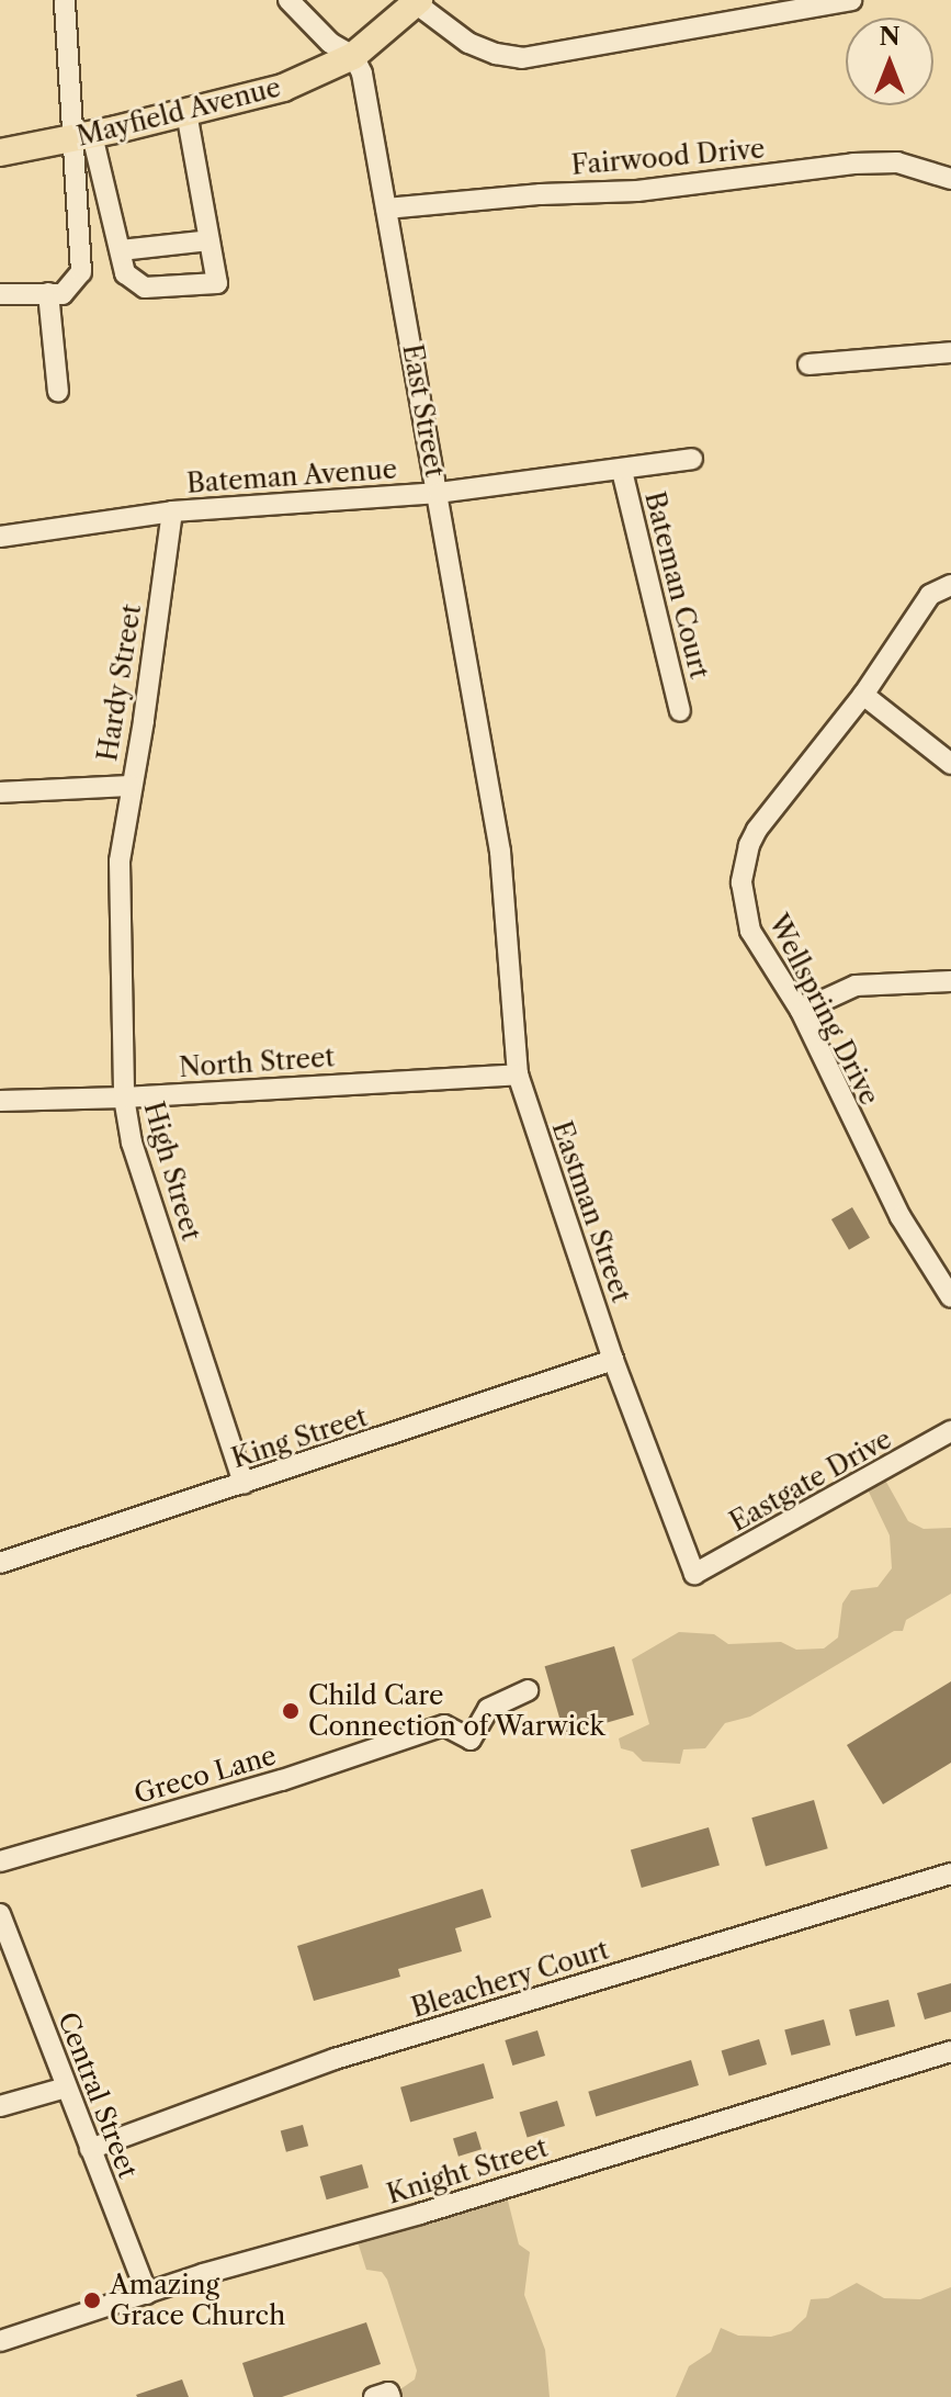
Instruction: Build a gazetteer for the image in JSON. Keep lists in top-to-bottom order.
{
  "streets": {
    "main road": ["Mayfield Avenue"],
    "street": [
      "Fairwood Drive",
      "East Street",
      "Bateman Avenue",
      "Bateman Court",
      "Hardy Street",
      "Wellspring Drive",
      "North Street",
      "High Street",
      "Eastman Street",
      "King Street",
      "Eastgate Drive",
      "Greco Lane",
      "Bleachery Court",
      "Central Street",
      "Knight Street"
    ]
  },
  "crossings": [
    ["Mayfield Avenue", "East Street"],
    ["Fairwood Drive", "East Street"],
    ["East Street", "Bateman Avenue"],
    ["East Street", "Eastman Street"],
    ["Bateman Avenue", "Bateman Court"],
    ["Bateman Avenue", "Hardy Street"],
    ["Hardy Street", "High Street"],
    ["North Street", "High Street"],
    ["North Street", "Eastman Street"],
    ["High Street", "King Street"],
    ["Eastman Street", "King Street"],
    ["Eastman Street", "Eastgate Drive"],
    ["Bleachery Court", "Central Street"],
    ["Central Street", "Knight Street"]
  ],
  "places": ["Child Care Connection of Warwick", "Amazing Grace Church"],
  "north": "top"
}
